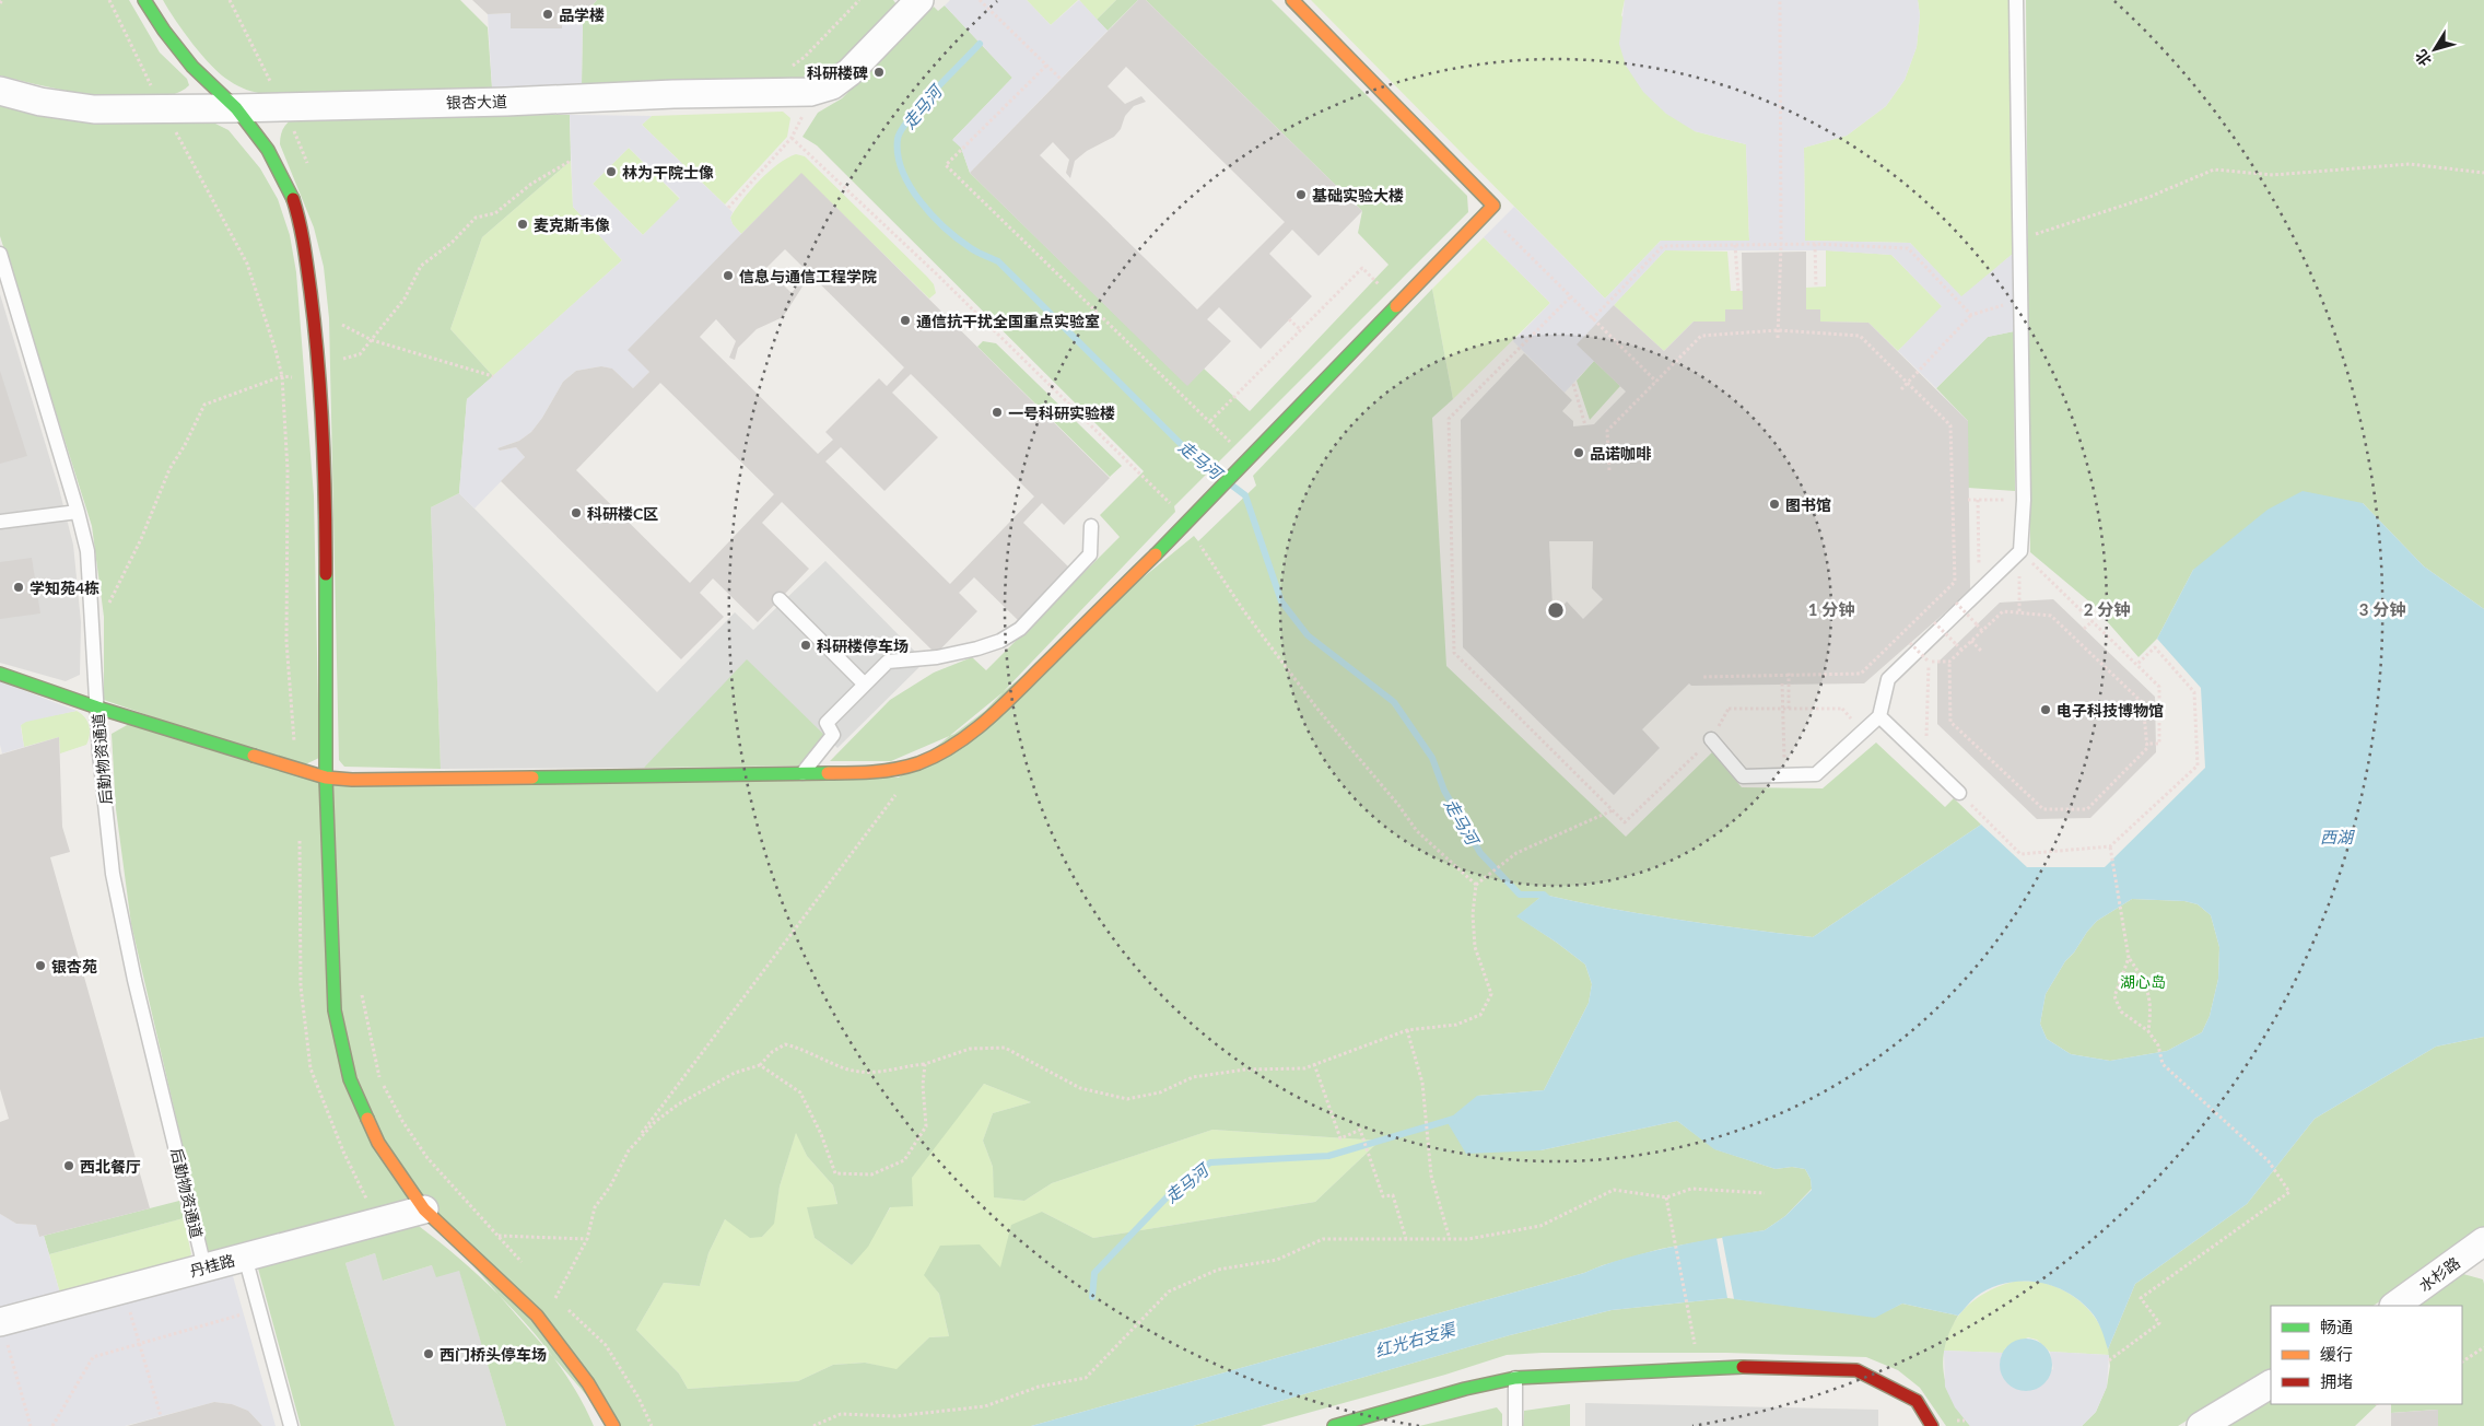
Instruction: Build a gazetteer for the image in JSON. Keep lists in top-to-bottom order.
{
  "streets": {
    "street": ["银杏大道", "丹桂路", "水杉路"],
    "lane": ["后勤物资通道"]
  },
  "crossings": [
    ["后勤物资通道", "丹桂路"]
  ],
  "water": ["走马河", "西湖", "红光右支渠"],
  "parks": ["湖心岛"],
  "places": [
    "品学楼",
    "科研楼碑",
    "林为干院士像",
    "基础实验大楼",
    "麦克斯韦像",
    "信息与通信工程学院",
    "通信抗干扰全国重点实验室",
    "一号科研实验楼",
    "品诺咖啡",
    "图书馆",
    "科研楼C区",
    "学知苑4栋",
    "科研楼停车场",
    "电子科技博物馆",
    "银杏苑",
    "西北餐厅",
    "西门桥头停车场"
  ],
  "legend": ["畅通", "缓行", "拥堵"],
  "north": "bottom left",
  "rings": ["1 分钟", "2 分钟", "3 分钟"]
}
